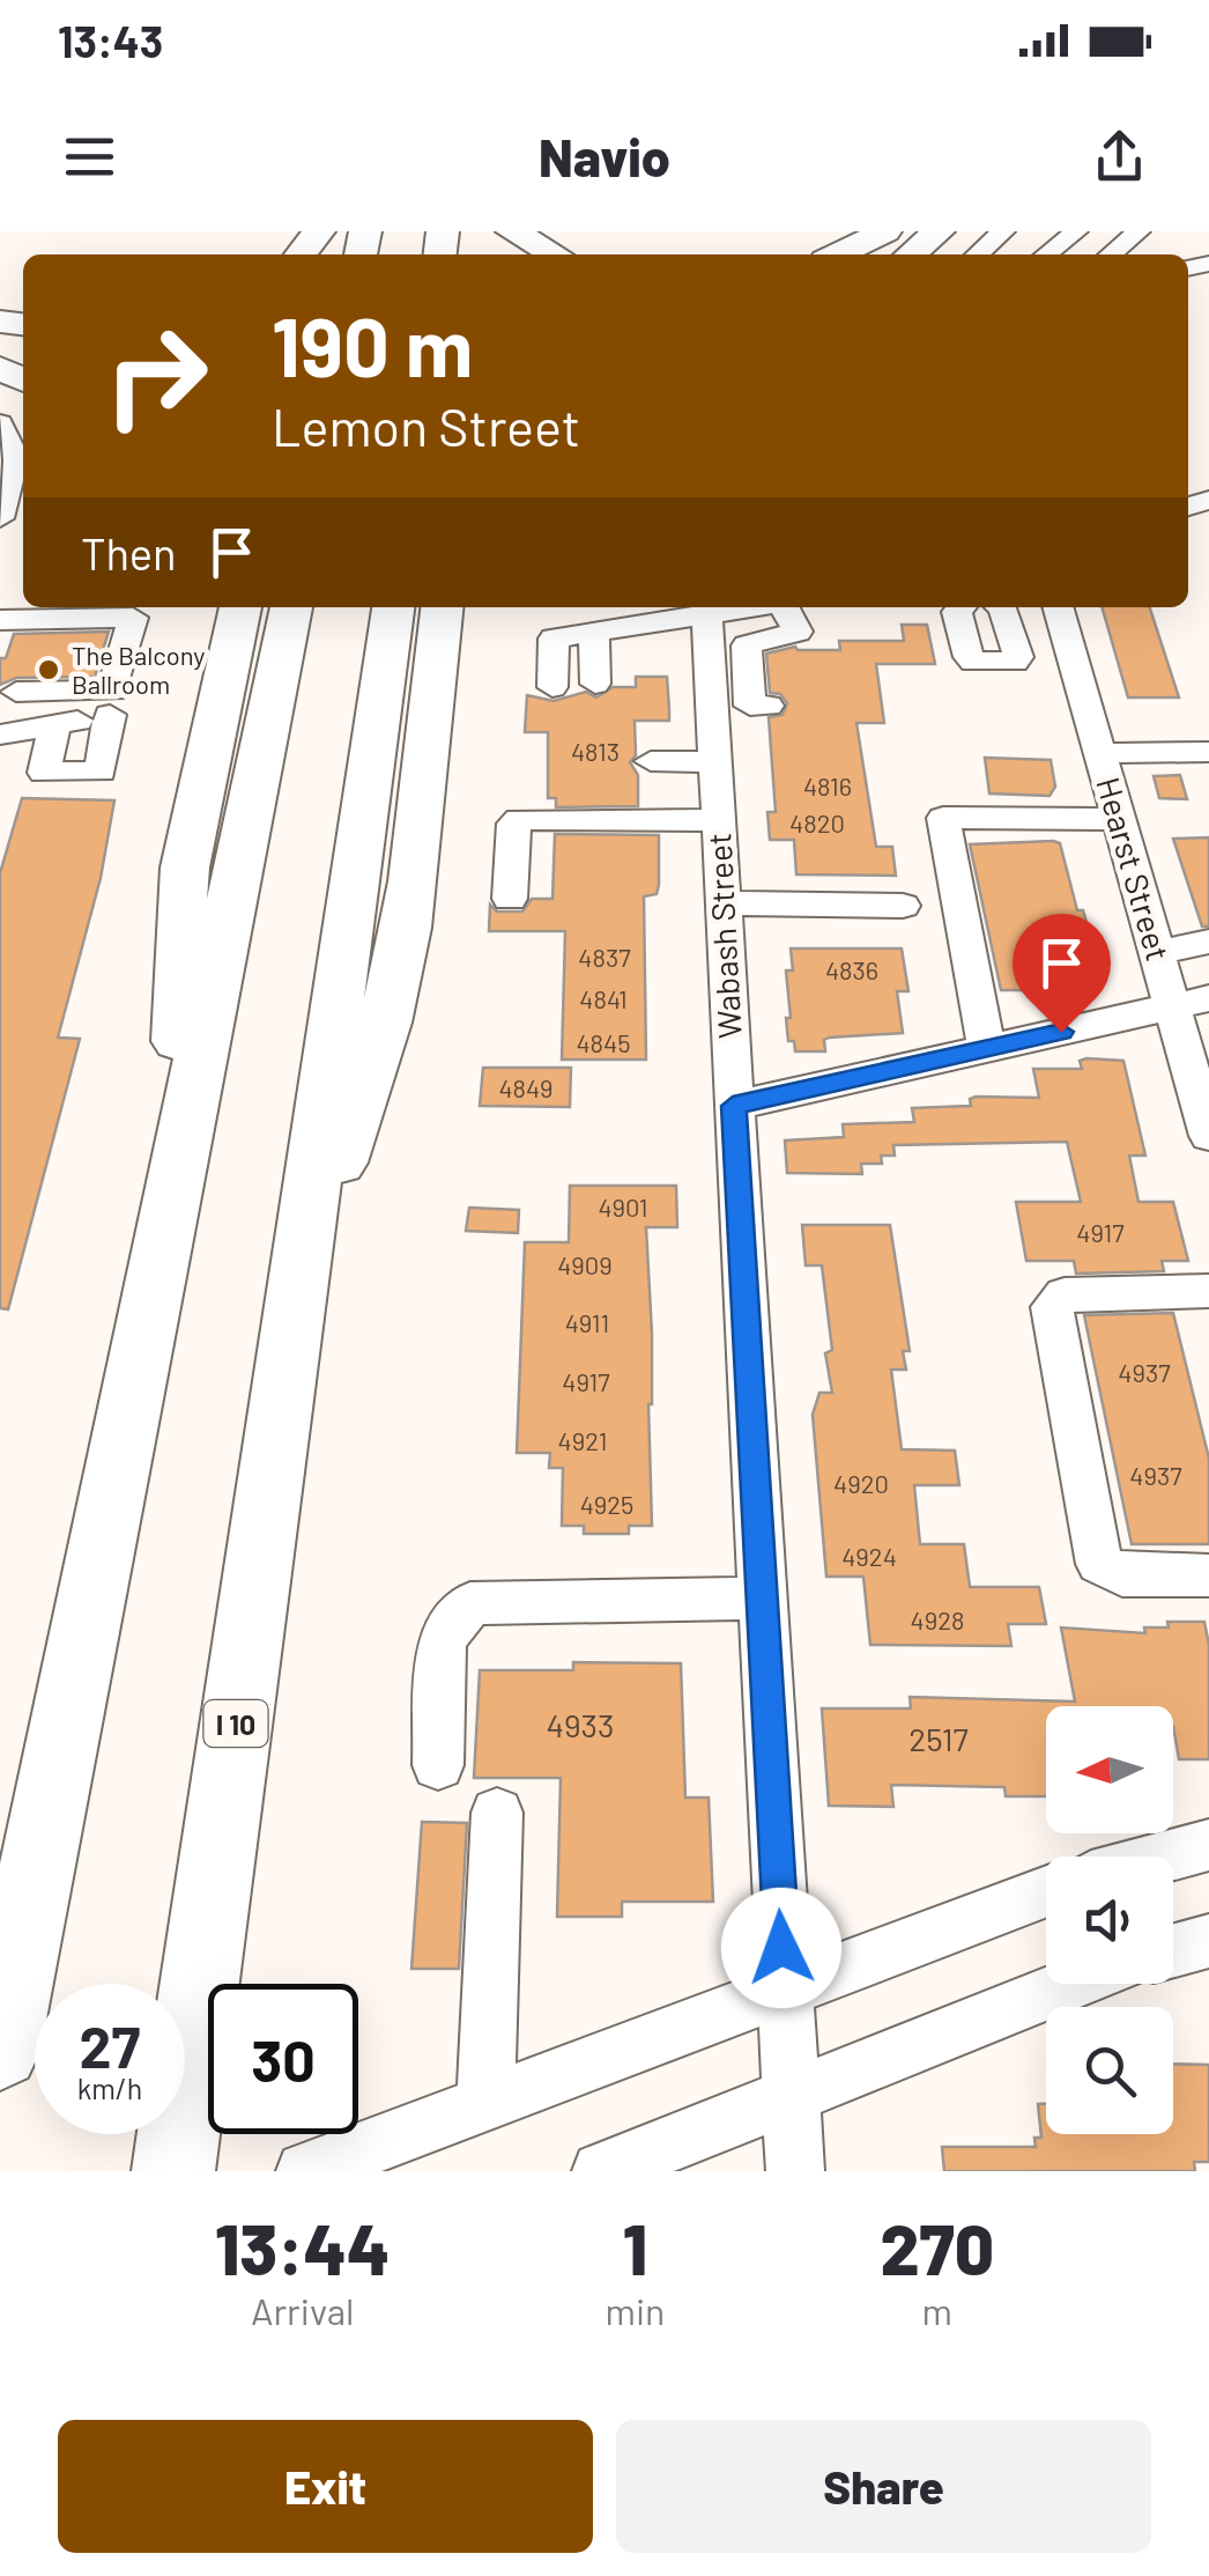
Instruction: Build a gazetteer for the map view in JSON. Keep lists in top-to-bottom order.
{
  "streets": {
    "highway": ["I 10"],
    "street": ["Hearst Street", "Wabash Street"]
  },
  "places": ["The Balcony Ballroom"],
  "house_numbers": [
    "4813",
    "4816",
    "4820",
    "4837",
    "4836",
    "4841",
    "4845",
    "4849",
    "4901",
    "4917",
    "4909",
    "4911",
    "4937",
    "4917",
    "4921",
    "4937",
    "4920",
    "4925",
    "4924",
    "4928",
    "4933",
    "2517"
  ],
  "north": "left",
  "page": {
    "status": "13:43",
    "header": "Navio",
    "turn": ["190 m", "Lemon Street"],
    "then": "Then",
    "speed": "27 km/h",
    "limit": "30",
    "eta": [
      "13:44",
      "Arrival",
      "1",
      "min",
      "270",
      "m"
    ],
    "buttons": ["Exit", "Share"]
  }
}
